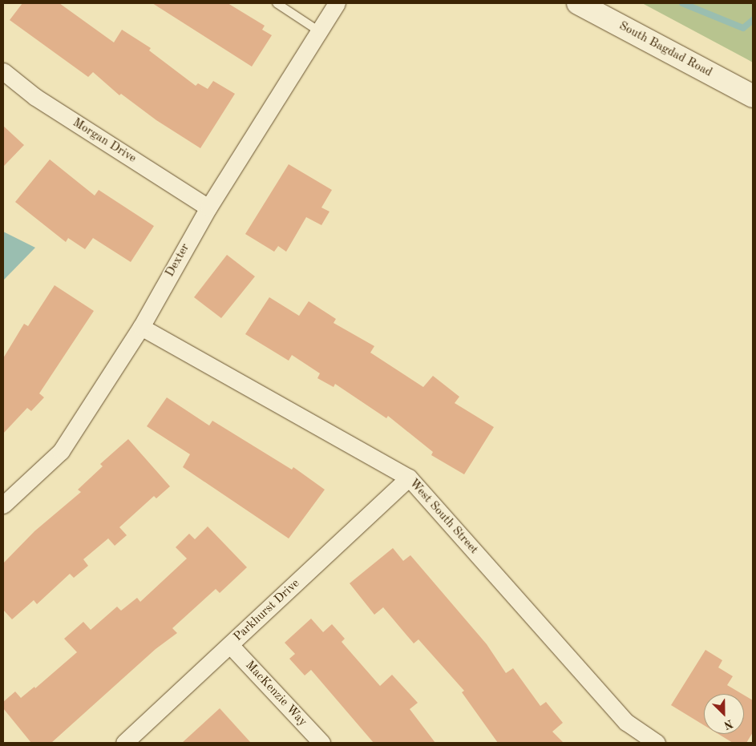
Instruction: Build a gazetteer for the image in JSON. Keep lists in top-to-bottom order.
{
  "streets": {
    "main road": ["South Bagdad Road"],
    "street": [
      "Morgan Drive",
      "Dexter",
      "West South Street",
      "Parkhurst Drive",
      "MacKenzie Way"
    ]
  },
  "crossings": [
    ["Morgan Drive", "Dexter"],
    ["Dexter", "West South Street"],
    ["West South Street", "Parkhurst Drive"],
    ["Parkhurst Drive", "MacKenzie Way"]
  ],
  "north": "bottom right"
}
